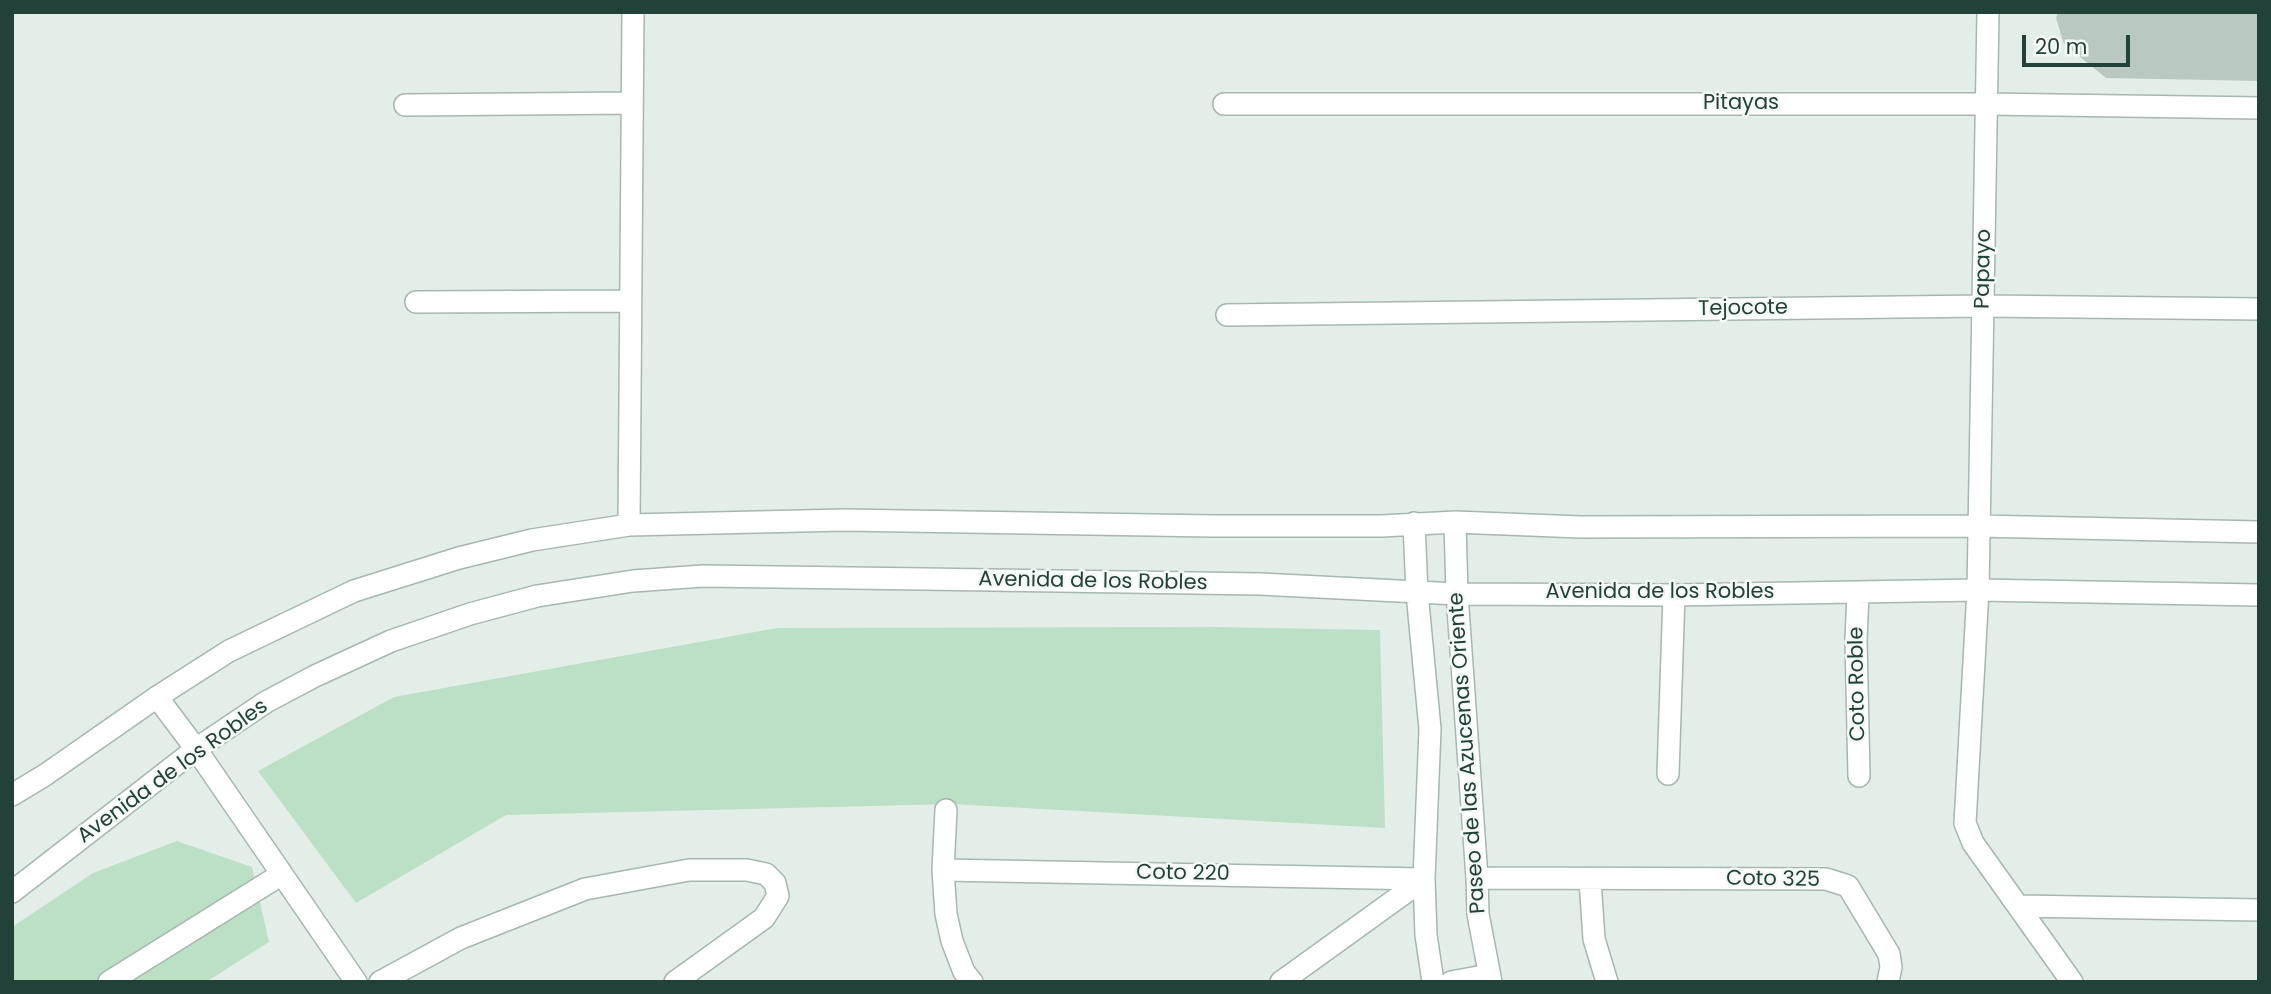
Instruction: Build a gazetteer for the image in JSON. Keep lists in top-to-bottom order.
{
  "streets": {
    "street": [
      "Pitayas",
      "Papayo",
      "Tejocote",
      "Avenida de los Robles",
      "Coto Roble",
      "Paseo de las Azucenas Oriente",
      "Coto 220",
      "Coto 325"
    ]
  },
  "crossings": [
    ["Pitayas", "Papayo"],
    ["Papayo", "Tejocote"],
    ["Papayo", "Avenida de los Robles"],
    ["Avenida de los Robles", "Coto Roble"],
    ["Avenida de los Robles", "Paseo de las Azucenas Oriente"],
    ["Paseo de las Azucenas Oriente", "Coto 220"],
    ["Paseo de las Azucenas Oriente", "Coto 325"]
  ],
  "scale_bar": "20 m"
}
